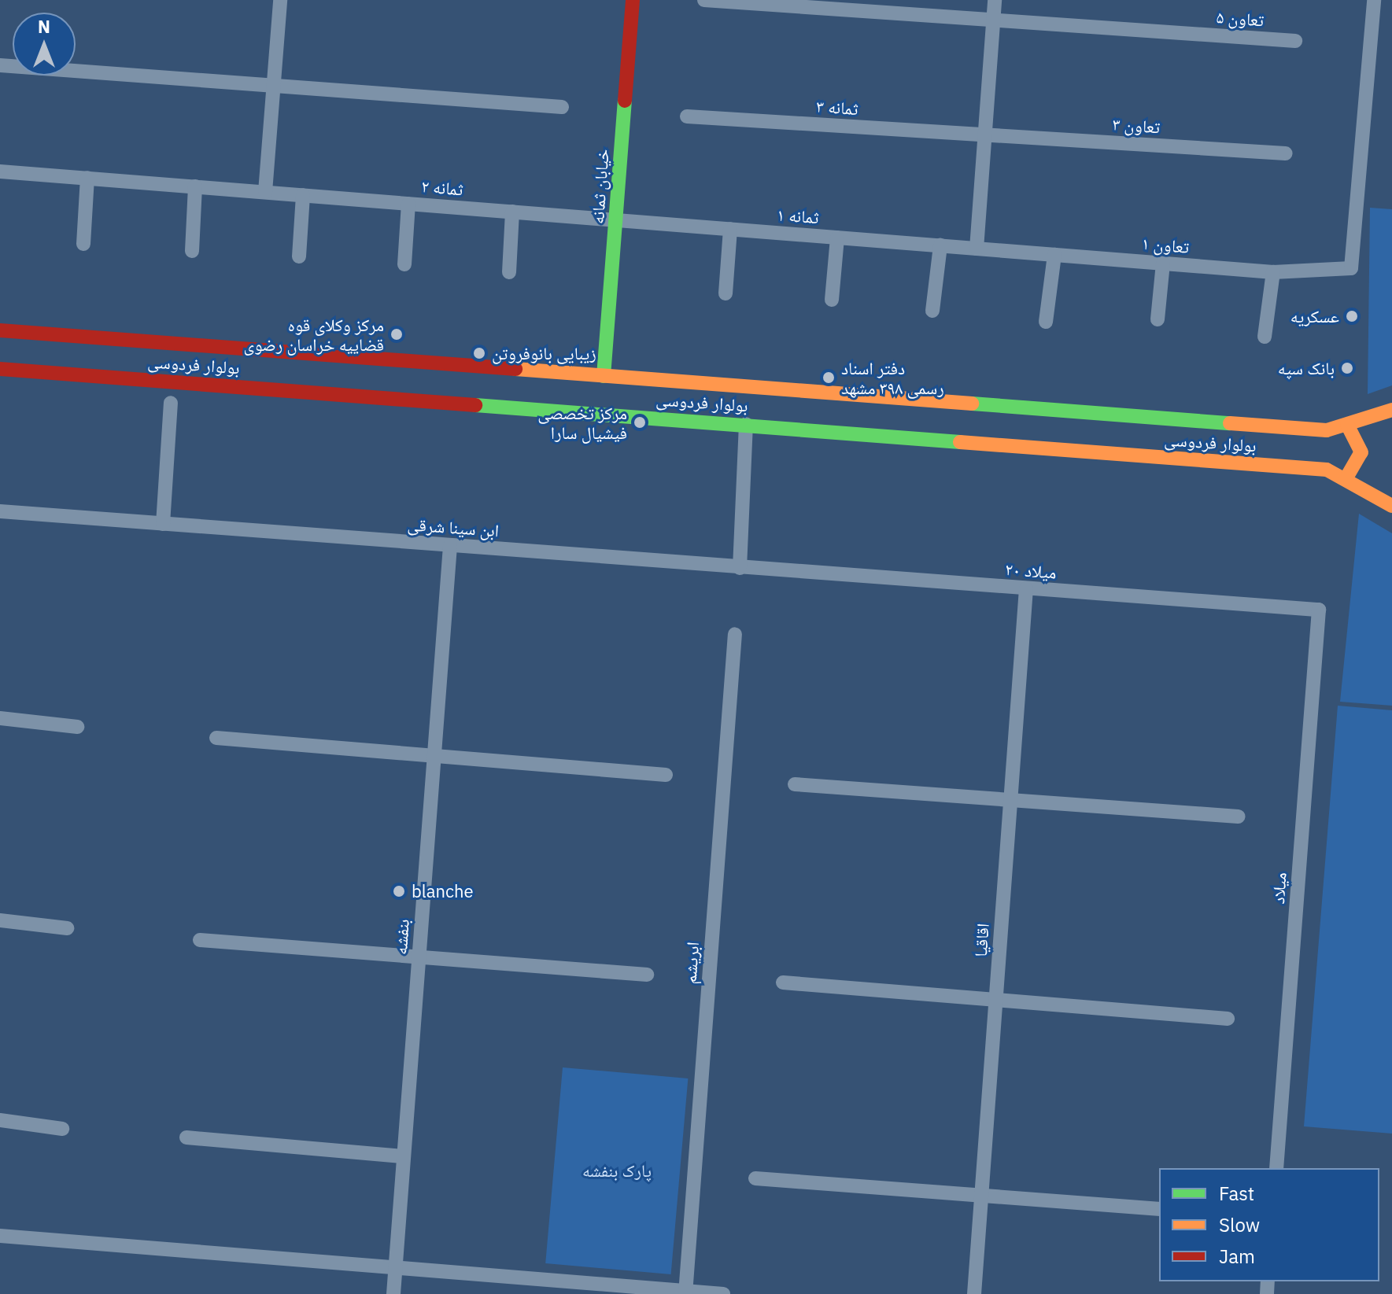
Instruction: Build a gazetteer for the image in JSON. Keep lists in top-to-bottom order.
{
  "streets": {
    "main road": ["خیابان ثمانه", "بولوار فردوسی"],
    "street": [
      "تعاون ۵",
      "ثمانه ۳",
      "تعاون ۳",
      "ثمانه ۲",
      "ثمانه ۱",
      "تعاون ۱",
      "ابن سینا شرقی",
      "میلاد ۲۰",
      "میلاد",
      "بنفشه",
      "اقاقیا",
      "ابریشم"
    ]
  },
  "crossings": [
    ["ثمانه ۳", "تعاون ۳"],
    ["خیابان ثمانه", "ثمانه ۲"],
    ["خیابان ثمانه", "ثمانه ۱"],
    ["خیابان ثمانه", "بولوار فردوسی"],
    ["ثمانه ۲", "ثمانه ۱"],
    ["ثمانه ۱", "تعاون ۱"],
    ["ابن سینا شرقی", "میلاد ۲۰"],
    ["ابن سینا شرقی", "بنفشه"],
    ["میلاد ۲۰", "میلاد"],
    ["میلاد ۲۰", "اقاقیا"]
  ],
  "parks": ["پارک بنفشه"],
  "places": [
    "عسکریه",
    "مرکز وکلای قوه قضاییه خراسان رضوی",
    "زیبایی بانوفروتن",
    "بانک سپه",
    "دفتر اسناد رسمی ۳۹۸ مشهد",
    "مرکز تخصصی فیشیال سارا",
    "blanche"
  ],
  "legend": ["Fast", "Slow", "Jam"],
  "north": "top"
}
